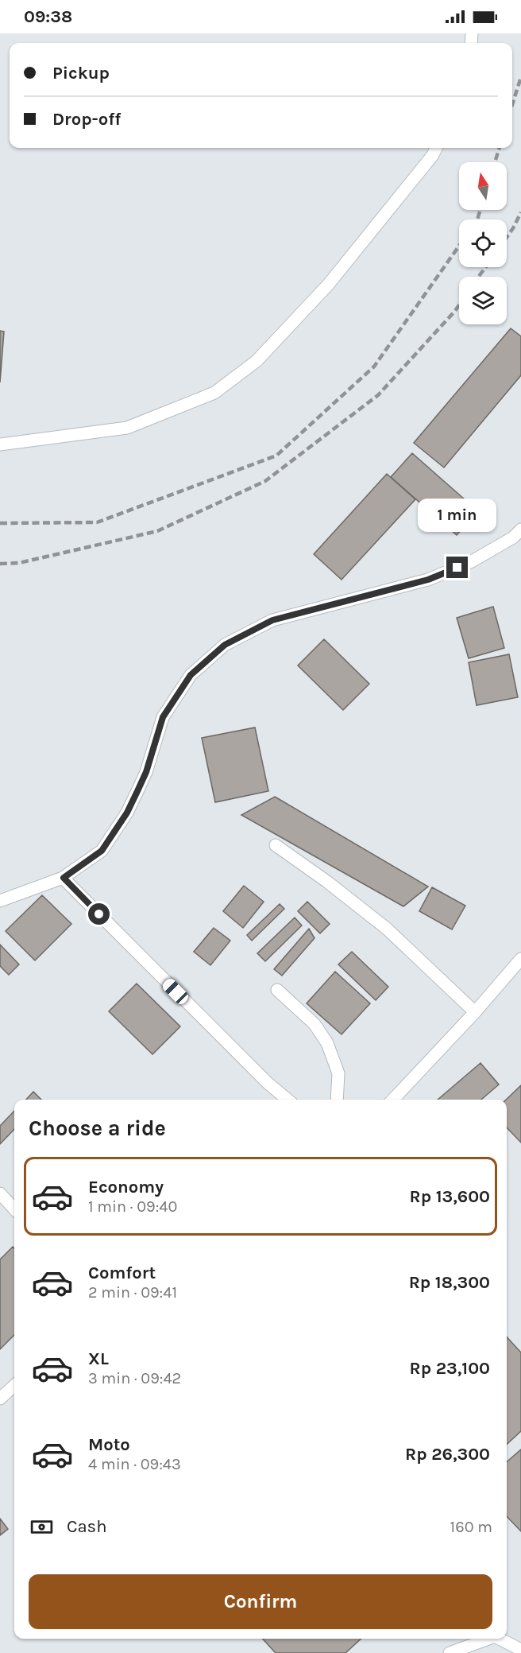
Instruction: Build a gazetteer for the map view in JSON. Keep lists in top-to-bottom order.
{
  "north": "top",
  "page": {
    "status": "09:38",
    "banner": ["Pickup", "Drop-off"],
    "bubble": "1 min",
    "heading": "Choose a ride",
    "list": [
      {
        "name": "Economy",
        "note": "1 min · 09:40",
        "value": "Rp 13,600"
      },
      {
        "name": "Comfort",
        "note": "2 min · 09:41",
        "value": "Rp 18,300"
      },
      {
        "name": "XL",
        "note": "3 min · 09:42",
        "value": "Rp 23,100"
      },
      {
        "name": "Moto",
        "note": "4 min · 09:43",
        "value": "Rp 26,300"
      }
    ],
    "pay": ["Cash", "160 m"],
    "buttons": "Confirm"
  }
}
